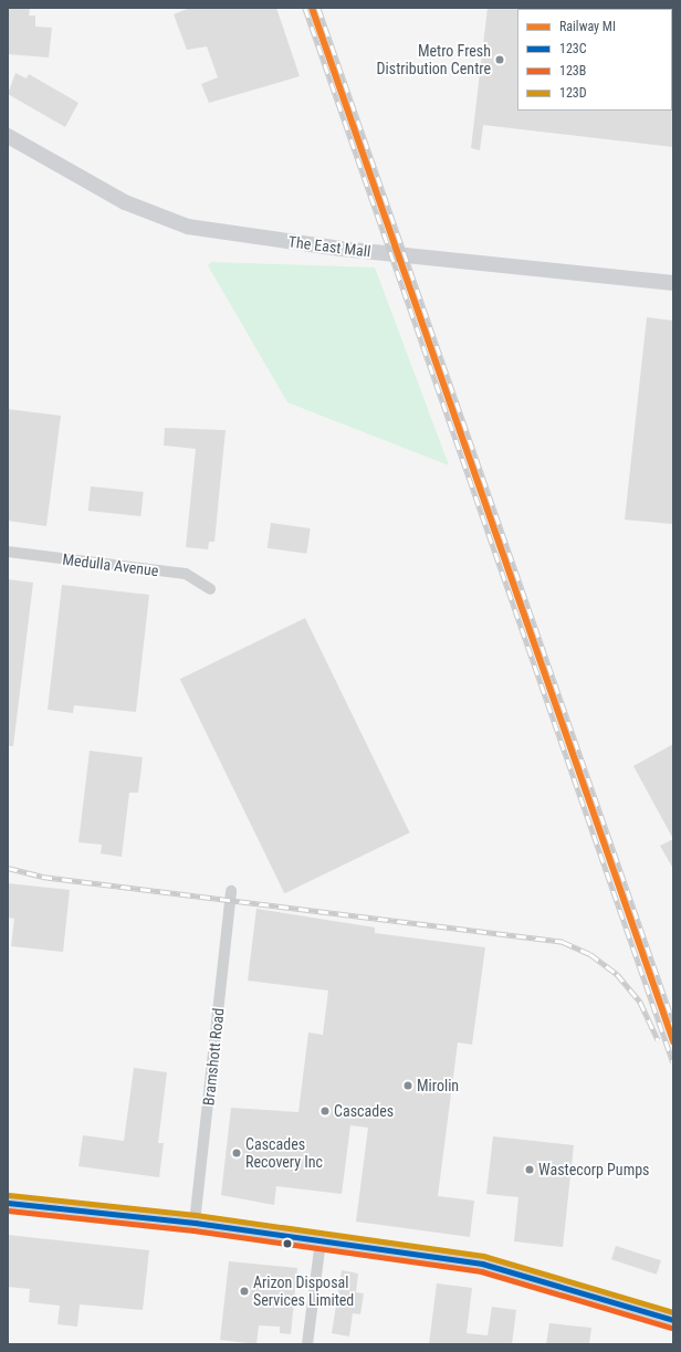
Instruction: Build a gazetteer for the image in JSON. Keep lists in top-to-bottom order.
{
  "streets": {
    "main road": ["The East Mall"],
    "street": ["Medulla Avenue", "Bramshott Road"]
  },
  "places": [
    "Metro Fresh Distribution Centre",
    "Mirolin",
    "Cascades",
    "Cascades Recovery Inc",
    "Wastecorp Pumps",
    "Arizon Disposal Services Limited"
  ],
  "lines": [
    "rail line MI",
    "transit line 123D",
    "transit line 123C",
    "transit line 123B"
  ],
  "legend": [
    "Railway MI",
    "123C",
    "123B",
    "123D"
  ]
}
